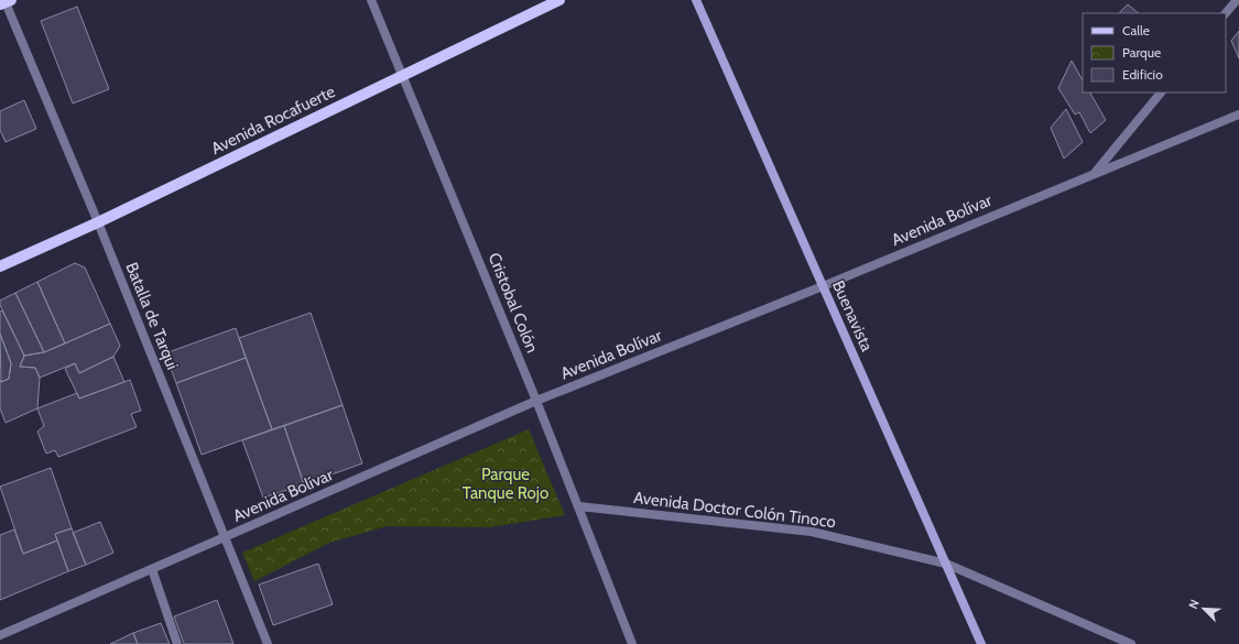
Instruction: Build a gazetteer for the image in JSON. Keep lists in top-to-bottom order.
{
  "streets": {
    "main road": ["Avenida Rocafuerte"],
    "street": [
      "Avenida Bolívar",
      "Cristobal Colón",
      "Batalla de Tarqui",
      "Buenavista",
      "Avenida Doctor Colón Tinoco"
    ]
  },
  "crossings": [
    ["Avenida Rocafuerte", "Cristobal Colón"],
    ["Avenida Rocafuerte", "Batalla de Tarqui"],
    ["Avenida Bolívar", "Cristobal Colón"],
    ["Avenida Bolívar", "Batalla de Tarqui"],
    ["Avenida Bolívar", "Buenavista"],
    ["Cristobal Colón", "Avenida Doctor Colón Tinoco"],
    ["Buenavista", "Avenida Doctor Colón Tinoco"]
  ],
  "parks": ["Parque Tanque Rojo"],
  "legend": ["Calle", "Parque", "Edificio"],
  "north": "top left"
}
